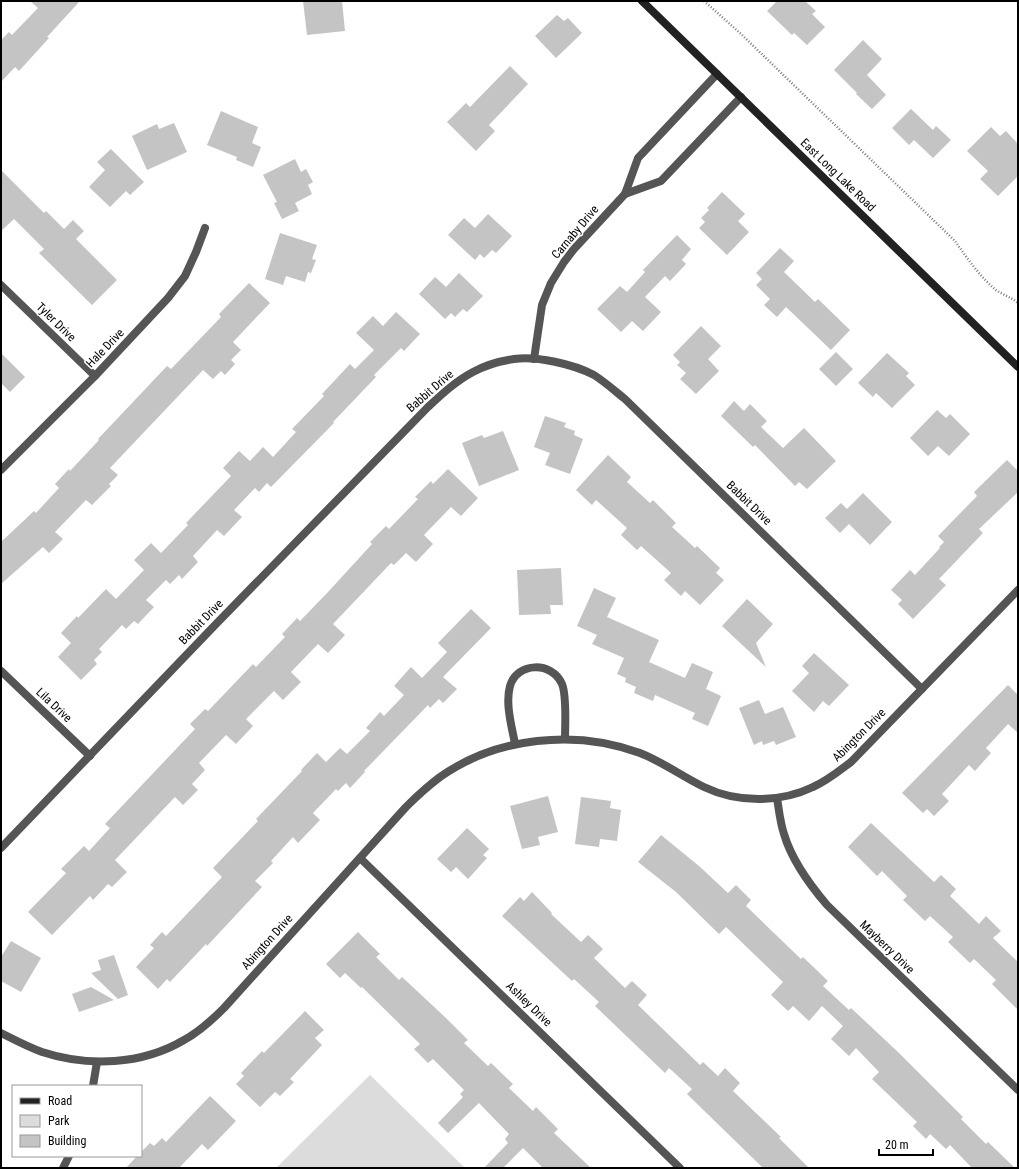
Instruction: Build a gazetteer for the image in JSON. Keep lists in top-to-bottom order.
{
  "streets": {
    "main road": ["East Long Lake Road"],
    "street": [
      "Carnaby Drive",
      "Tyler Drive",
      "Hale Drive",
      "Babbit Drive",
      "Lila Drive",
      "Abington Drive",
      "Mayberry Drive",
      "Ashley Drive"
    ]
  },
  "crossings": [
    ["East Long Lake Road", "Carnaby Drive"],
    ["Carnaby Drive", "Babbit Drive"],
    ["Tyler Drive", "Hale Drive"],
    ["Babbit Drive", "Lila Drive"],
    ["Babbit Drive", "Abington Drive"],
    ["Abington Drive", "Mayberry Drive"],
    ["Abington Drive", "Ashley Drive"]
  ],
  "legend": ["Road", "Park", "Building"],
  "scale_bar": "20 m"
}
